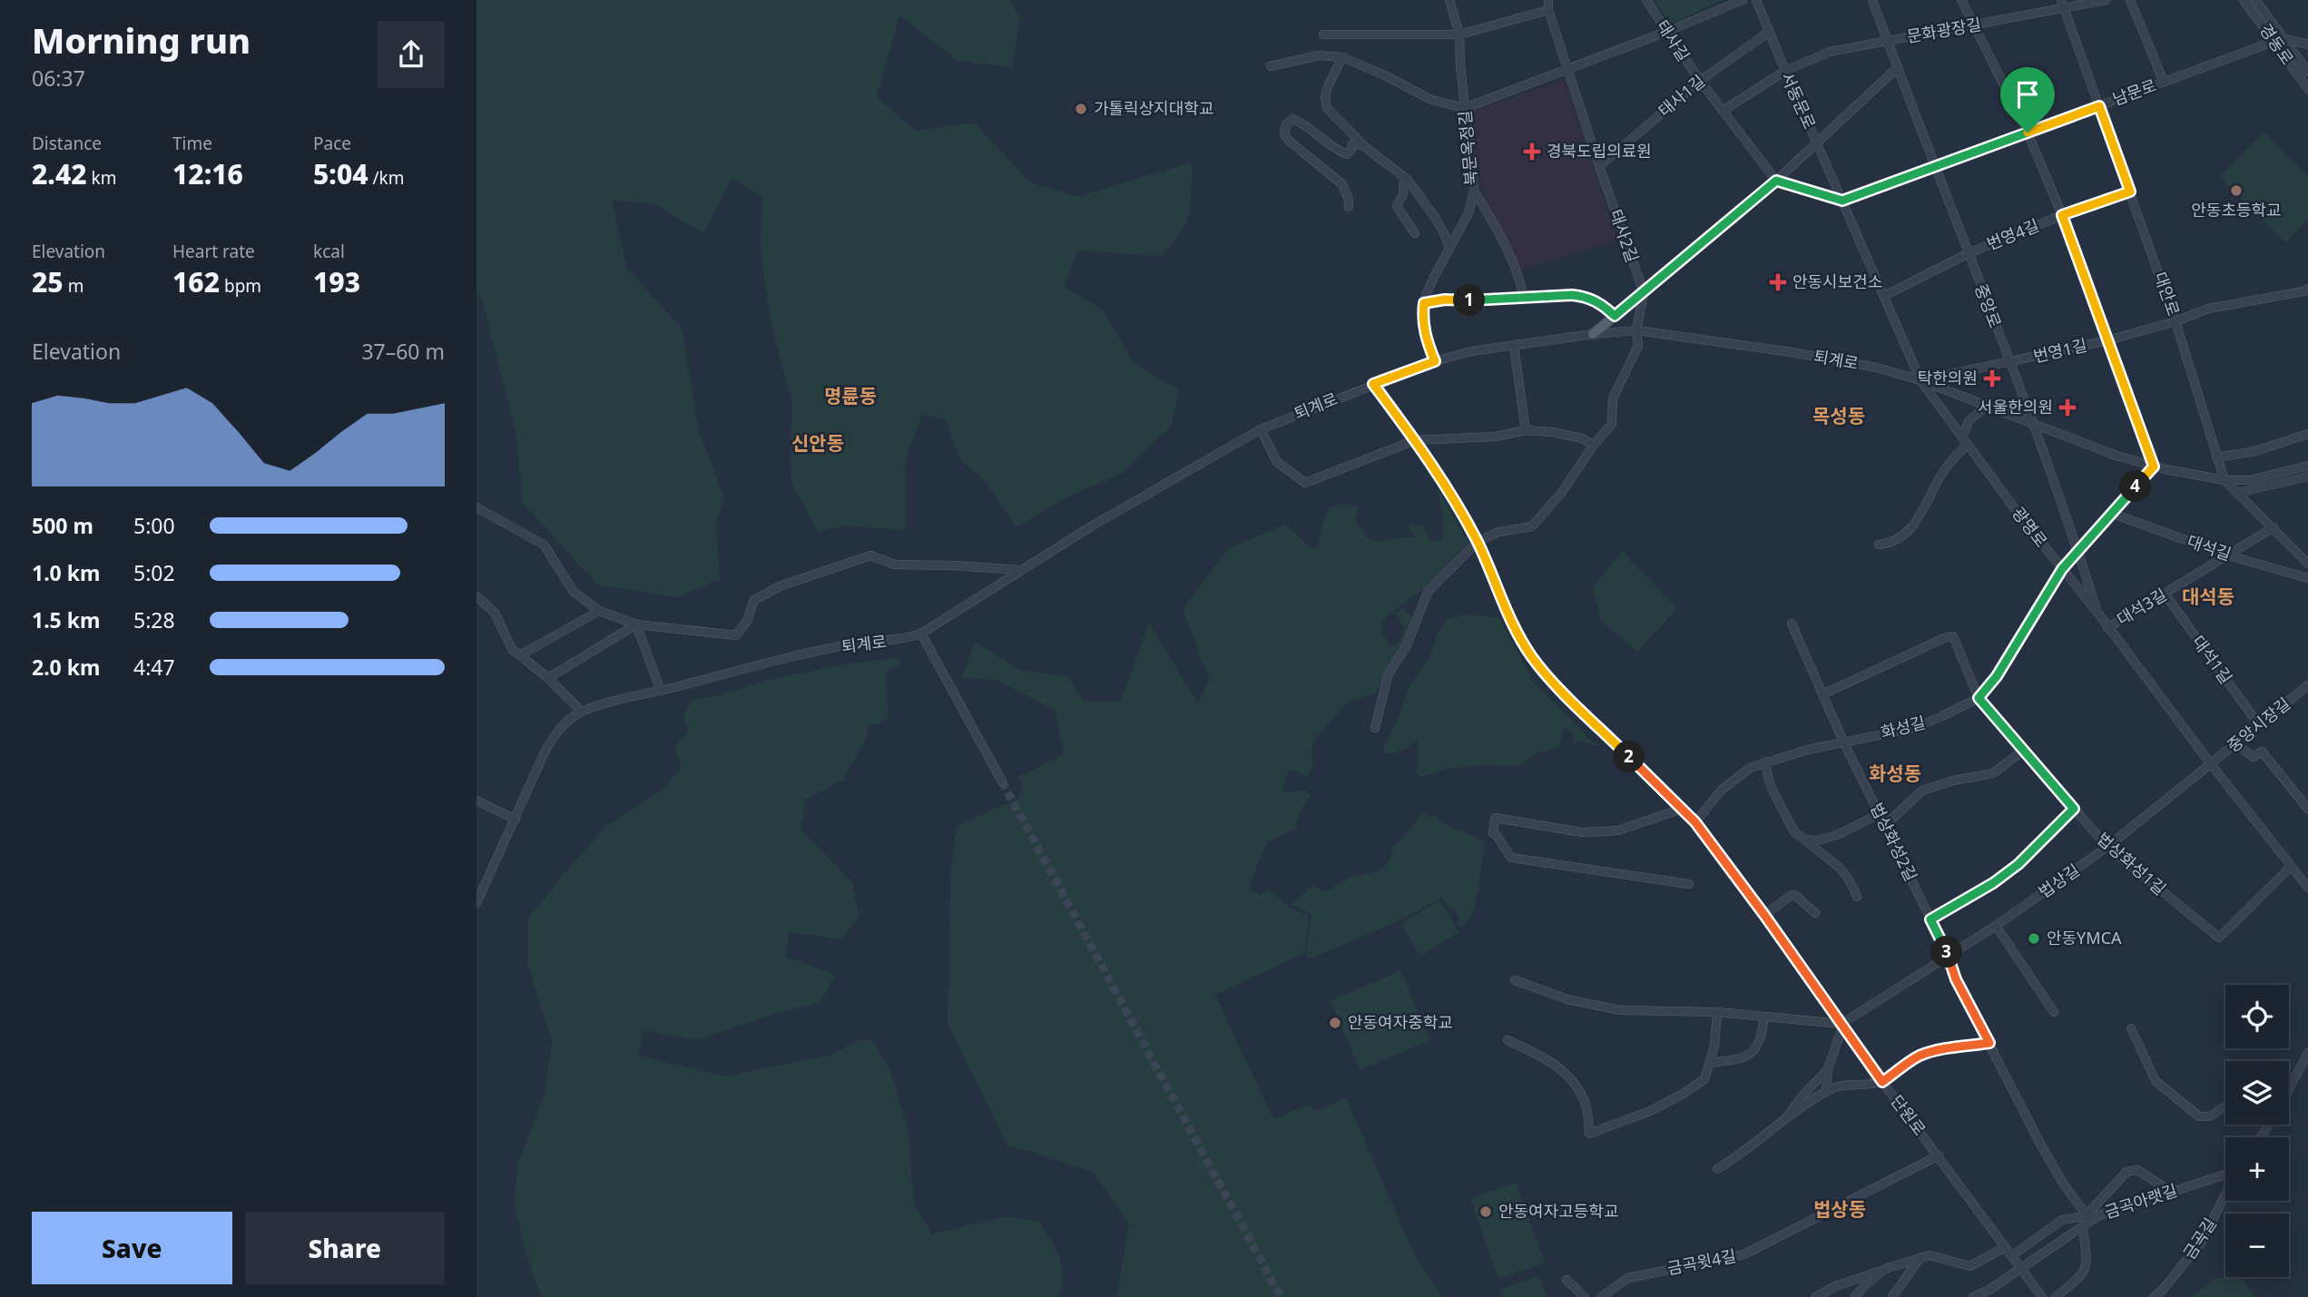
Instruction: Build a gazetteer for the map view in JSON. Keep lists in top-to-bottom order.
{
  "streets": {
    "street": [
      "문화광장길",
      "태사길",
      "경동로",
      "남문로",
      "태사1길",
      "서동문로",
      "북문옥정길",
      "번영4길",
      "태사2길",
      "대안로",
      "중앙로",
      "번영1길",
      "퇴계로",
      "광명로",
      "대석길",
      "대석3길",
      "대석1길",
      "중앙시장길",
      "화성길",
      "법상화성2길",
      "법상화성1길",
      "법상길",
      "단원로",
      "금곡아랫길",
      "금곡길",
      "금곡윗4길"
    ]
  },
  "crossings": [
    ["문화광장길", "서동문로"],
    ["문화광장길", "대안로"],
    ["문화광장길", "중앙로"],
    ["태사길", "태사1길"],
    ["경동로", "남문로"],
    ["남문로", "서동문로"],
    ["남문로", "대안로"],
    ["남문로", "중앙로"],
    ["남문로", "광명로"],
    ["태사1길", "서동문로"],
    ["태사1길", "태사2길"],
    ["서동문로", "광명로"],
    ["북문옥정길", "퇴계로"],
    ["번영4길", "대안로"],
    ["번영4길", "중앙로"],
    ["대안로", "번영1길"],
    ["대안로", "퇴계로"],
    ["대안로", "대석3길"],
    ["중앙로", "번영1길"],
    ["중앙로", "퇴계로"],
    ["중앙로", "광명로"],
    ["중앙로", "화성길"],
    ["번영1길", "퇴계로"],
    ["번영1길", "광명로"],
    ["퇴계로", "광명로"],
    ["퇴계로", "화성길"],
    ["퇴계로", "단원로"],
    ["광명로", "대석3길"],
    ["광명로", "중앙시장길"],
    ["광명로", "화성길"],
    ["광명로", "법상화성1길"],
    ["광명로", "법상길"],
    ["대석길", "대석3길"],
    ["대석길", "화성길"],
    ["대석3길", "대석1길"],
    ["대석1길", "중앙시장길"],
    ["중앙시장길", "법상길"],
    ["화성길", "법상화성2길"],
    ["화성길", "법상화성1길"],
    ["화성길", "단원로"],
    ["법상화성2길", "법상화성1길"],
    ["법상화성2길", "법상길"],
    ["법상화성1길", "법상길"],
    ["법상길", "단원로"],
    ["단원로", "금곡아랫길"],
    ["단원로", "금곡윗4길"]
  ],
  "districts": [
    "명륜동",
    "목성동",
    "신안동",
    "대석동",
    "화성동",
    "법상동"
  ],
  "places": {
    "other": [
      "가톨릭상지대학교",
      "안동초등학교",
      "안동YMCA",
      "안동여자중학교",
      "안동여자고등학교"
    ],
    "health": [
      "경북도립의료원",
      "안동시보건소",
      "탁한의원",
      "서울한의원"
    ]
  },
  "page": {
    "heading": ["Morning run", "06:37"],
    "stats": [
      ["Distance", "2.42 km"],
      ["Time", "12:16"],
      ["Pace", "5:04 /km"],
      ["Elevation", "25 m"],
      ["Heart rate", "162 bpm"],
      ["kcal", "193"]
    ],
    "pins": [
      "1",
      "4",
      "2",
      "3"
    ],
    "chart": ["Elevation", "37–60 m"],
    "list": [
      {
        "name": "500 m",
        "note": "5:00"
      },
      {
        "name": "1.0 km",
        "note": "5:02"
      },
      {
        "name": "1.5 km",
        "note": "5:28"
      },
      {
        "name": "2.0 km",
        "note": "4:47"
      }
    ],
    "map_buttons": ["+", "−"],
    "buttons": ["Save", "Share"]
  }
}
